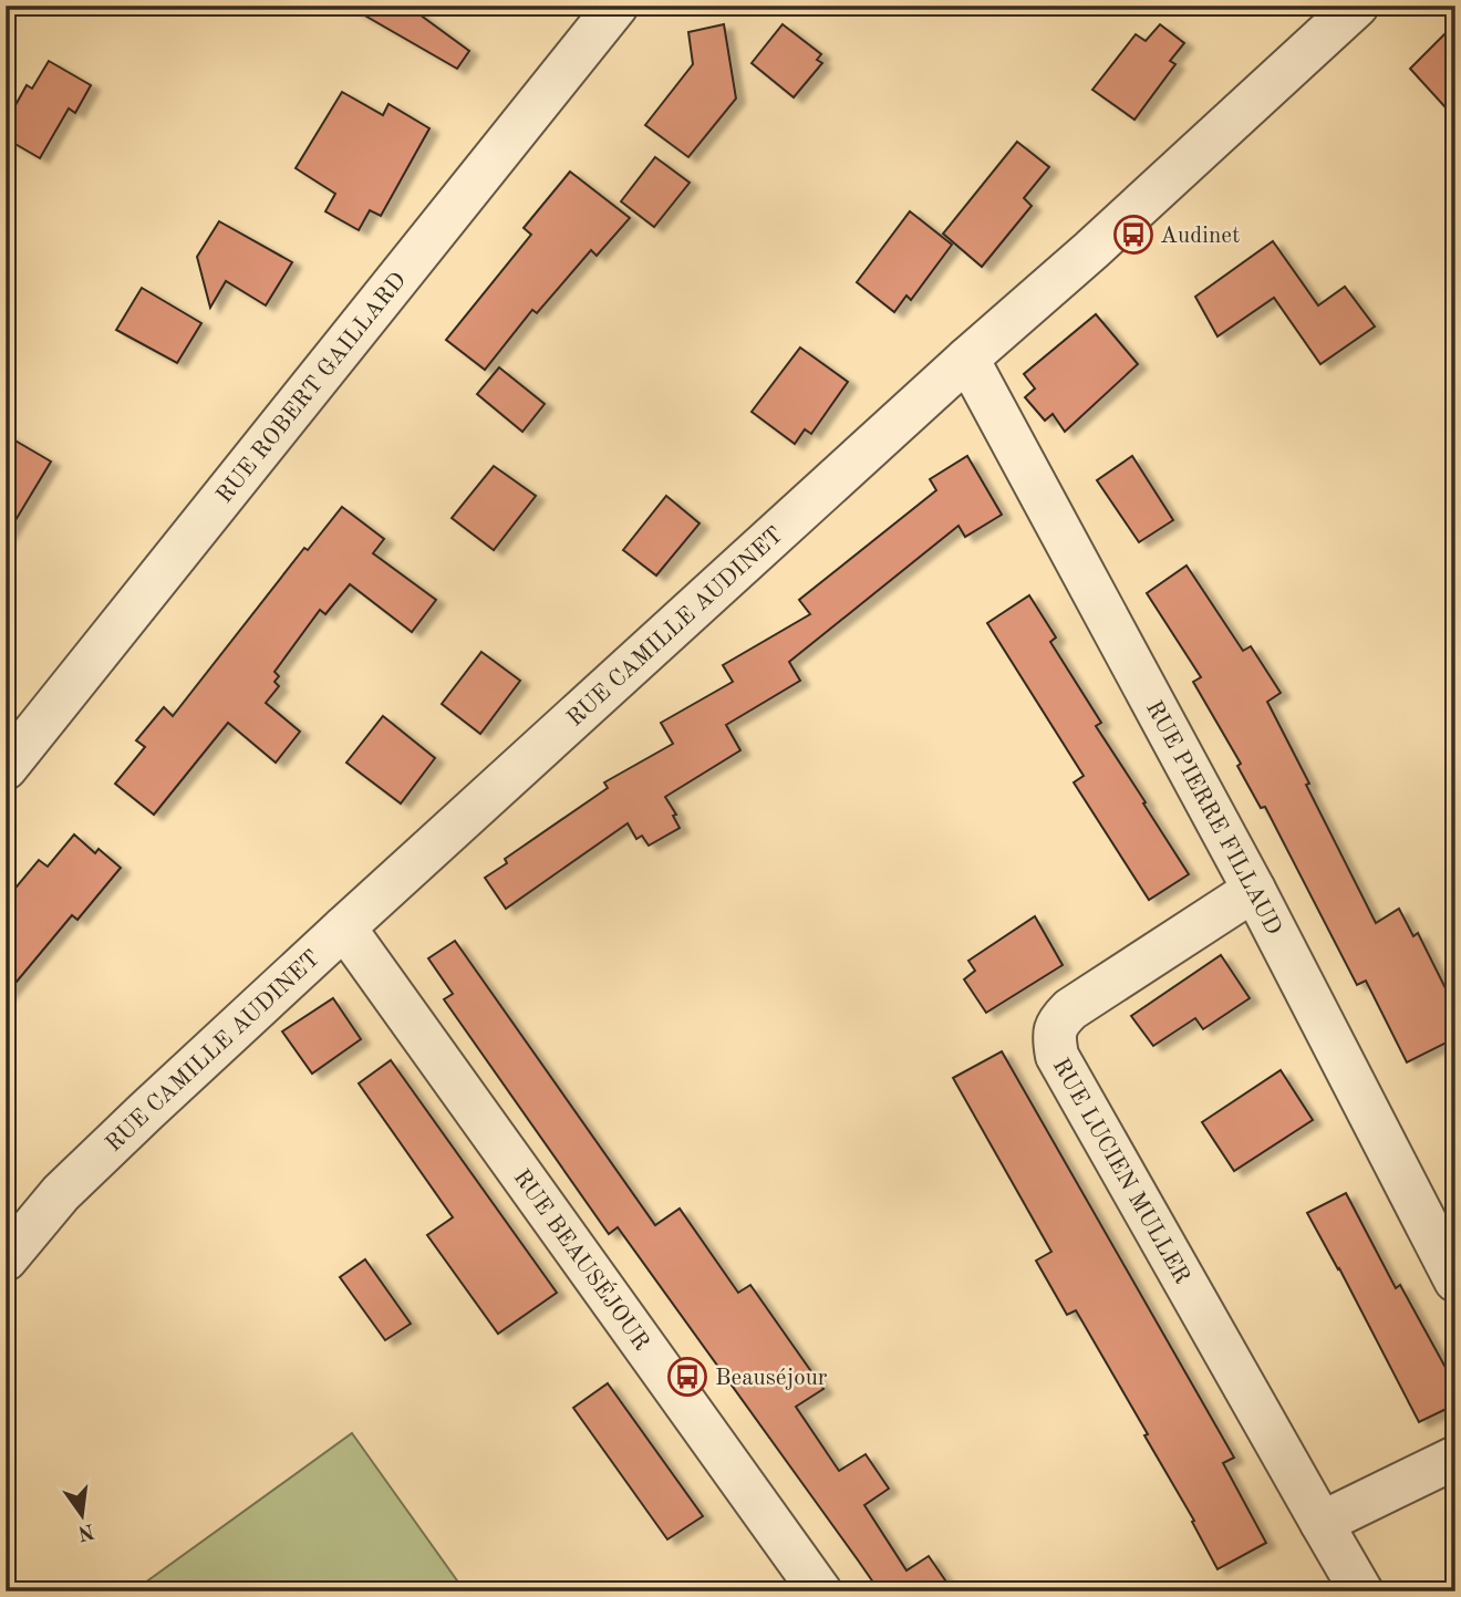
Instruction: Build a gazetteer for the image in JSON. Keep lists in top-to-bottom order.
{
  "streets": {
    "street": [
      "RUE ROBERT GAILLARD",
      "RUE CAMILLE AUDINET",
      "RUE PIERRE FILLAUD",
      "RUE LUCIEN MULLER",
      "RUE BEAUSÉJOUR"
    ]
  },
  "crossings": [
    ["RUE CAMILLE AUDINET", "RUE PIERRE FILLAUD"],
    ["RUE CAMILLE AUDINET", "RUE BEAUSÉJOUR"],
    ["RUE PIERRE FILLAUD", "RUE LUCIEN MULLER"]
  ],
  "places": {
    "bus stop": ["Audinet", "Beauséjour"]
  },
  "north": "bottom"
}
